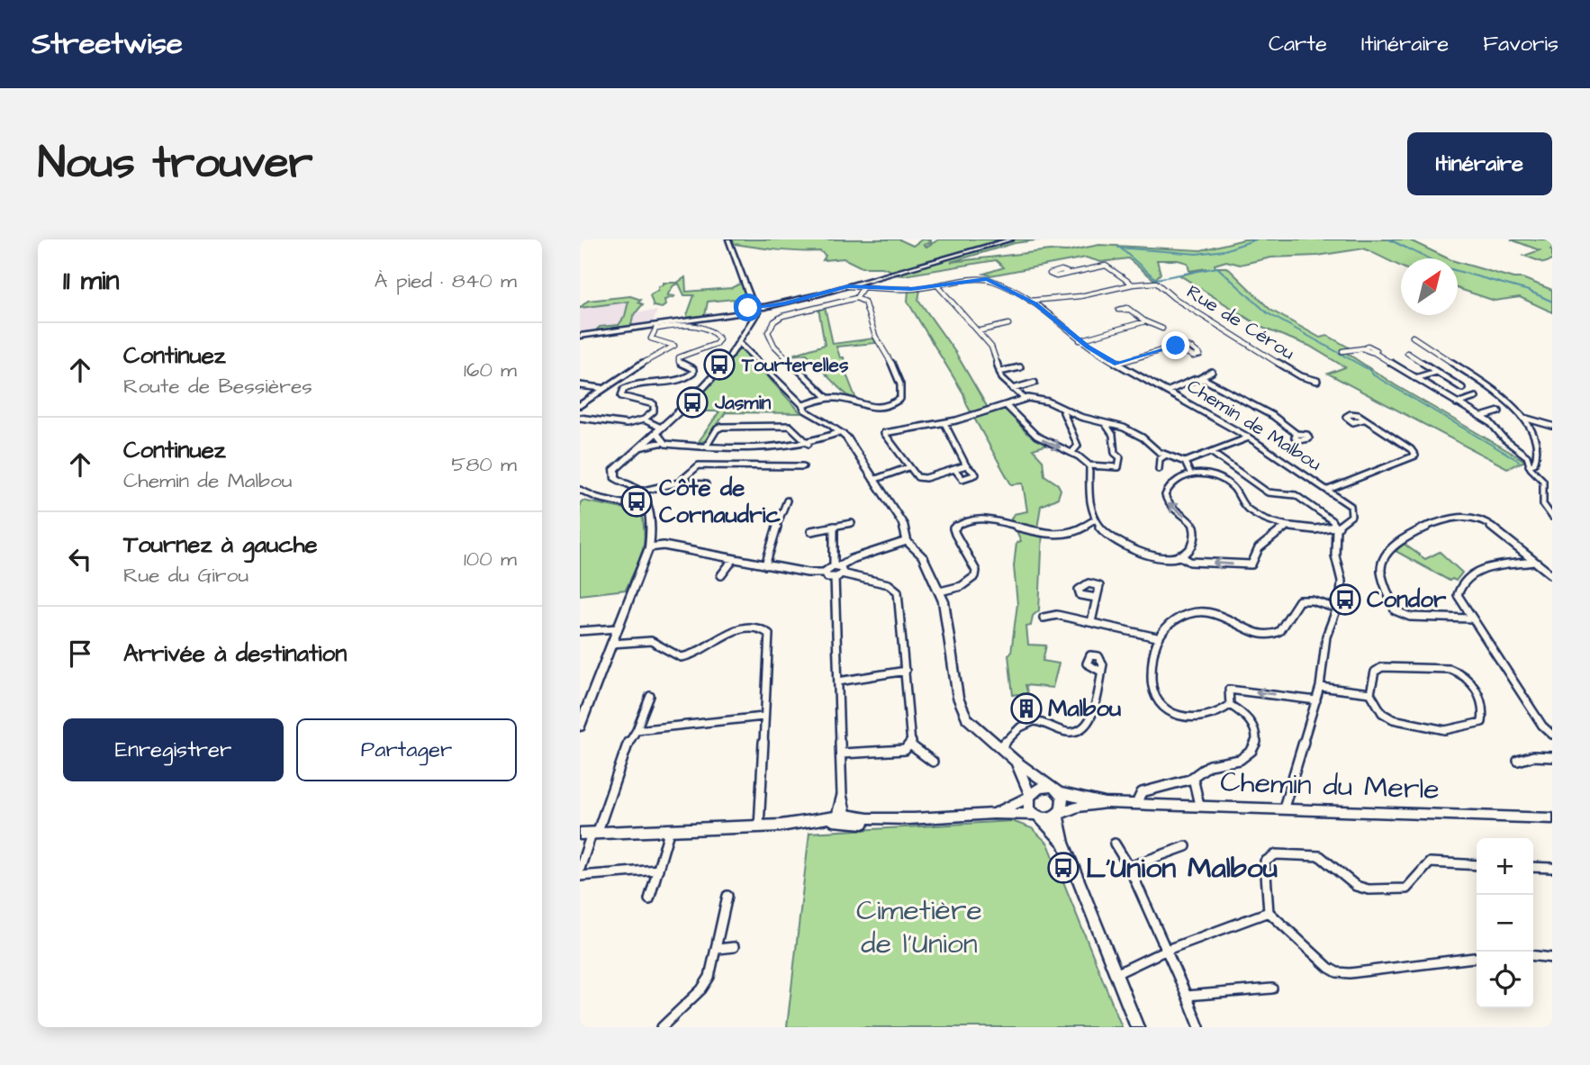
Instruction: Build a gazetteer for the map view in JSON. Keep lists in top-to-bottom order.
{
  "streets": {
    "street": ["Rue de Cérou", "Chemin de Malbou", "Chemin du Merle"]
  },
  "parks": ["Cimetière de l'Union"],
  "places": {
    "bus stop": [
      "Tourterelles",
      "Jasmin",
      "Côte de Cornaudric",
      "Condor",
      "L'Union Malbou"
    ],
    "building": ["Malbou"]
  },
  "north": "top right",
  "page": {
    "header": "Streetwise",
    "nav": ["Carte", "Itinéraire", "Favoris"],
    "buttons": [
      "Itinéraire",
      ["Enregistrer", "Partager"]
    ],
    "title": "Nous trouver",
    "heading": ["11 min", "À pied · 840 m"],
    "list": [
      ["Continuez", "Route de Bessières", "160 m"],
      ["Continuez", "Chemin de Malbou", "580 m"],
      ["Tournez à gauche", "Rue du Girou", "100 m"],
      "Arrivée à destination"
    ],
    "map_buttons": ["+", "−"]
  }
}
